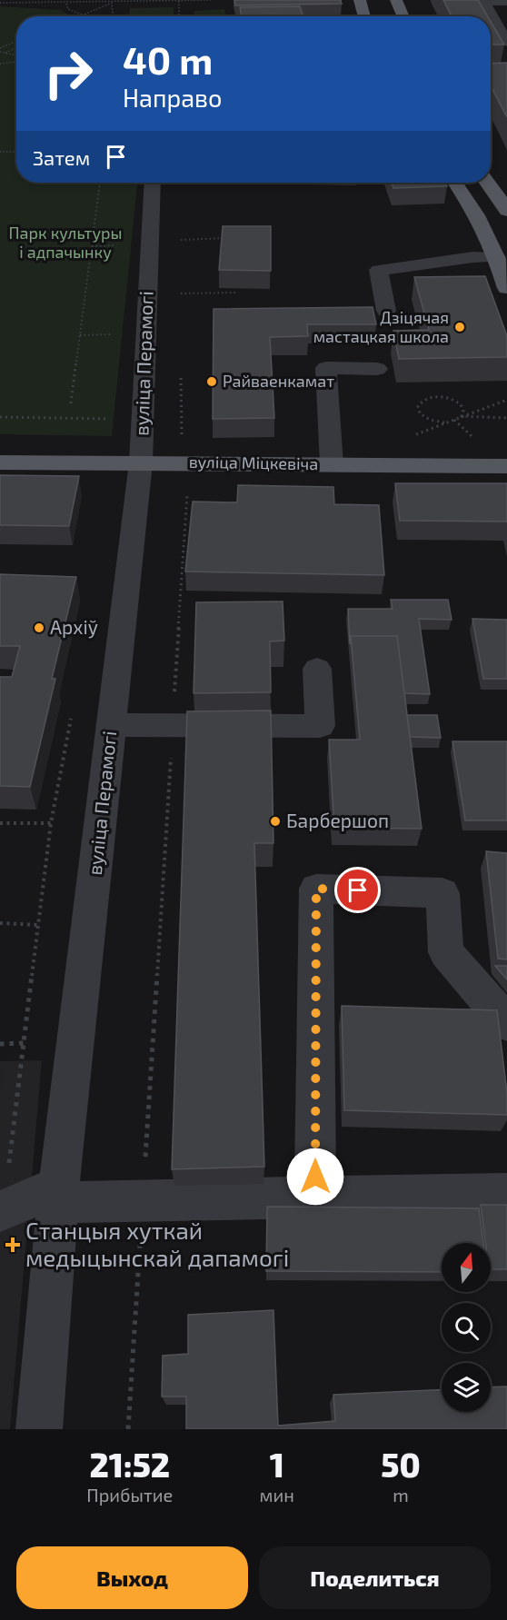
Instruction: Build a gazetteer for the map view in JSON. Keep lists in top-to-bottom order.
{
  "streets": {
    "main road": ["вуліца Міцкевіча"],
    "street": ["вуліца Перамогі"]
  },
  "crossings": [
    ["вуліца Перамогі", "вуліца Міцкевіча"]
  ],
  "parks": ["Парк культуры і адпачынку"],
  "places": {
    "other": [
      "Дзіцячая мастацкая школа",
      "Райваенкамат",
      "Архіў",
      "Барбершоп"
    ],
    "health": ["Станцыя хуткай медыцынскай дапамогі"]
  },
  "north": "top",
  "page": {
    "turn": ["40 m", "Направо"],
    "then": "Затем",
    "eta": [
      "21:52",
      "Прибытие",
      "1",
      "мин",
      "50",
      "m"
    ],
    "buttons": ["Выход", "Поделиться"]
  }
}
